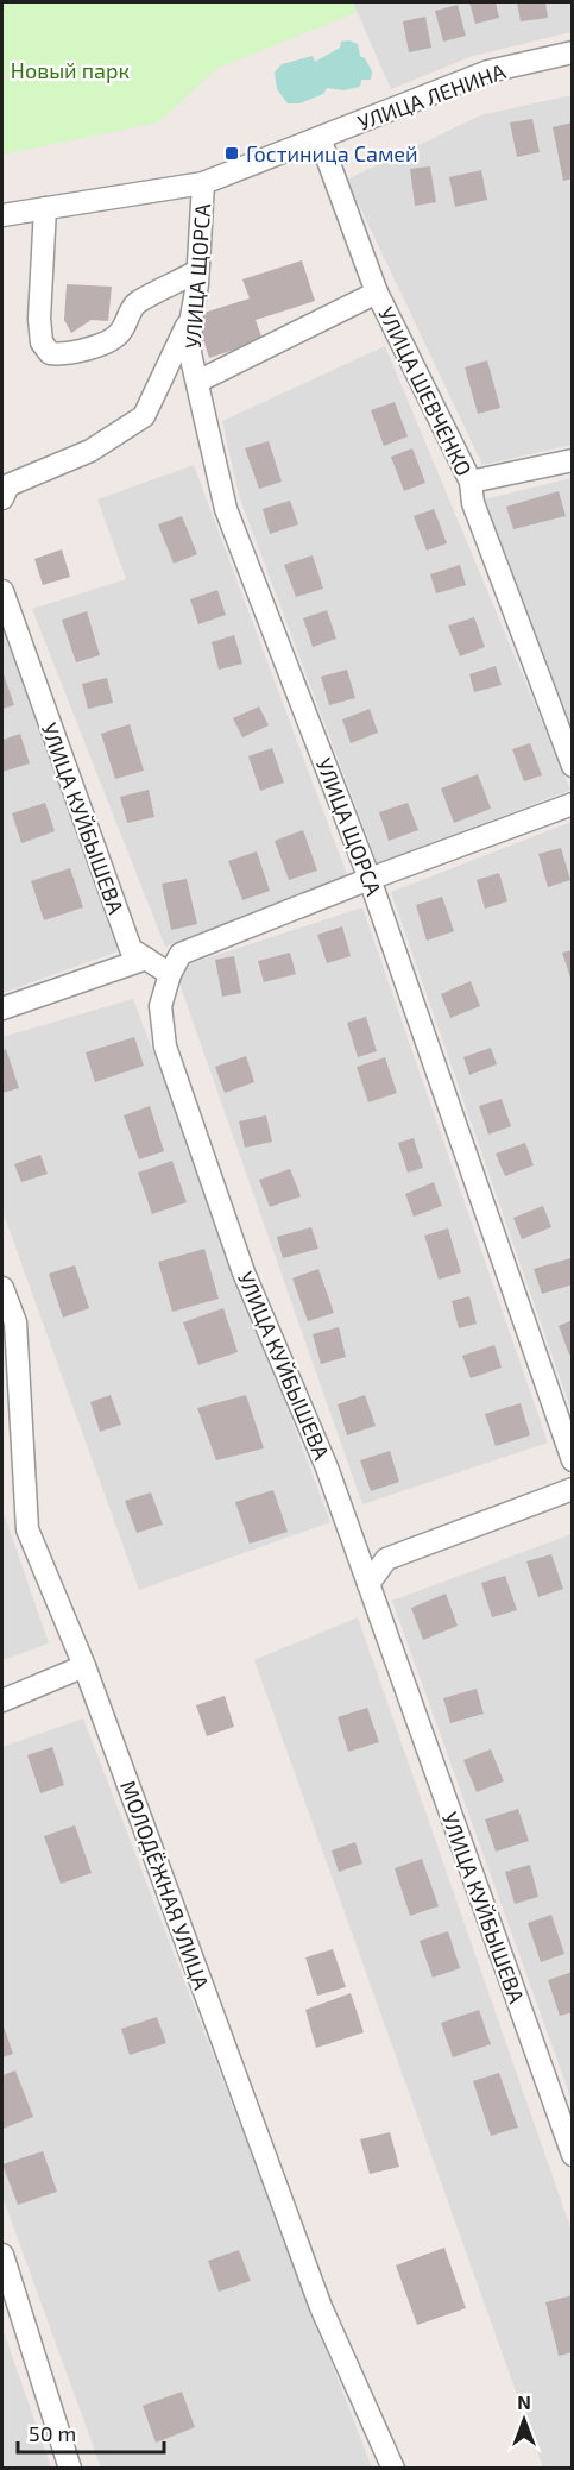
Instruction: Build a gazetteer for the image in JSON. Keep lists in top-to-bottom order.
{
  "streets": {
    "street": [
      "УЛИЦА ЛЕНИНА",
      "УЛИЦА ЩОРСА",
      "УЛИЦА ШЕВЧЕНКО",
      "УЛИЦА КУЙБЫШЕВА",
      "МОЛОДЁЖНАЯ УЛИЦА"
    ]
  },
  "crossings": [
    ["УЛИЦА ЛЕНИНА", "УЛИЦА ЩОРСА"],
    ["УЛИЦА ЛЕНИНА", "УЛИЦА ШЕВЧЕНКО"]
  ],
  "parks": ["Новый парк"],
  "places": {
    "transit": ["Гостиница Самей"]
  },
  "scale_bar": "50 m",
  "north": "top"
}
